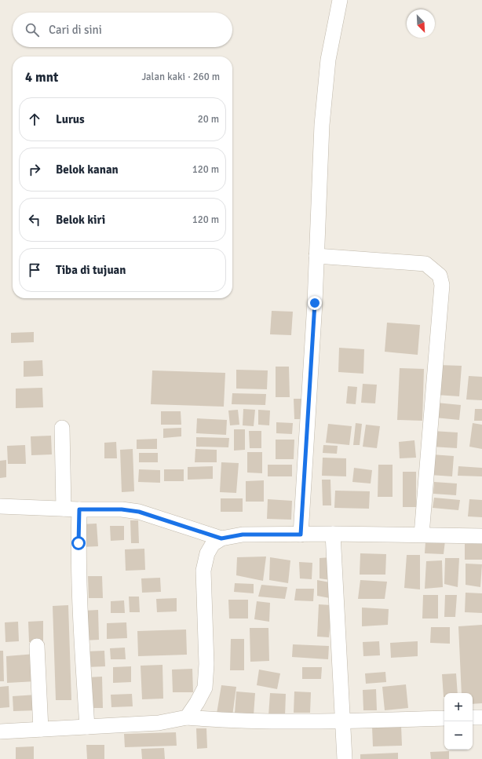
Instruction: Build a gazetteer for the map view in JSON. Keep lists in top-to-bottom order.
{
  "north": "bottom right",
  "page": {
    "search": "Cari di sini",
    "heading": ["4 mnt", "Jalan kaki · 260 m"],
    "list": [
      ["Lurus", "20 m"],
      ["Belok kanan", "120 m"],
      ["Belok kiri", "120 m"],
      "Tiba di tujuan"
    ],
    "map_buttons": ["+", "−"]
  }
}
